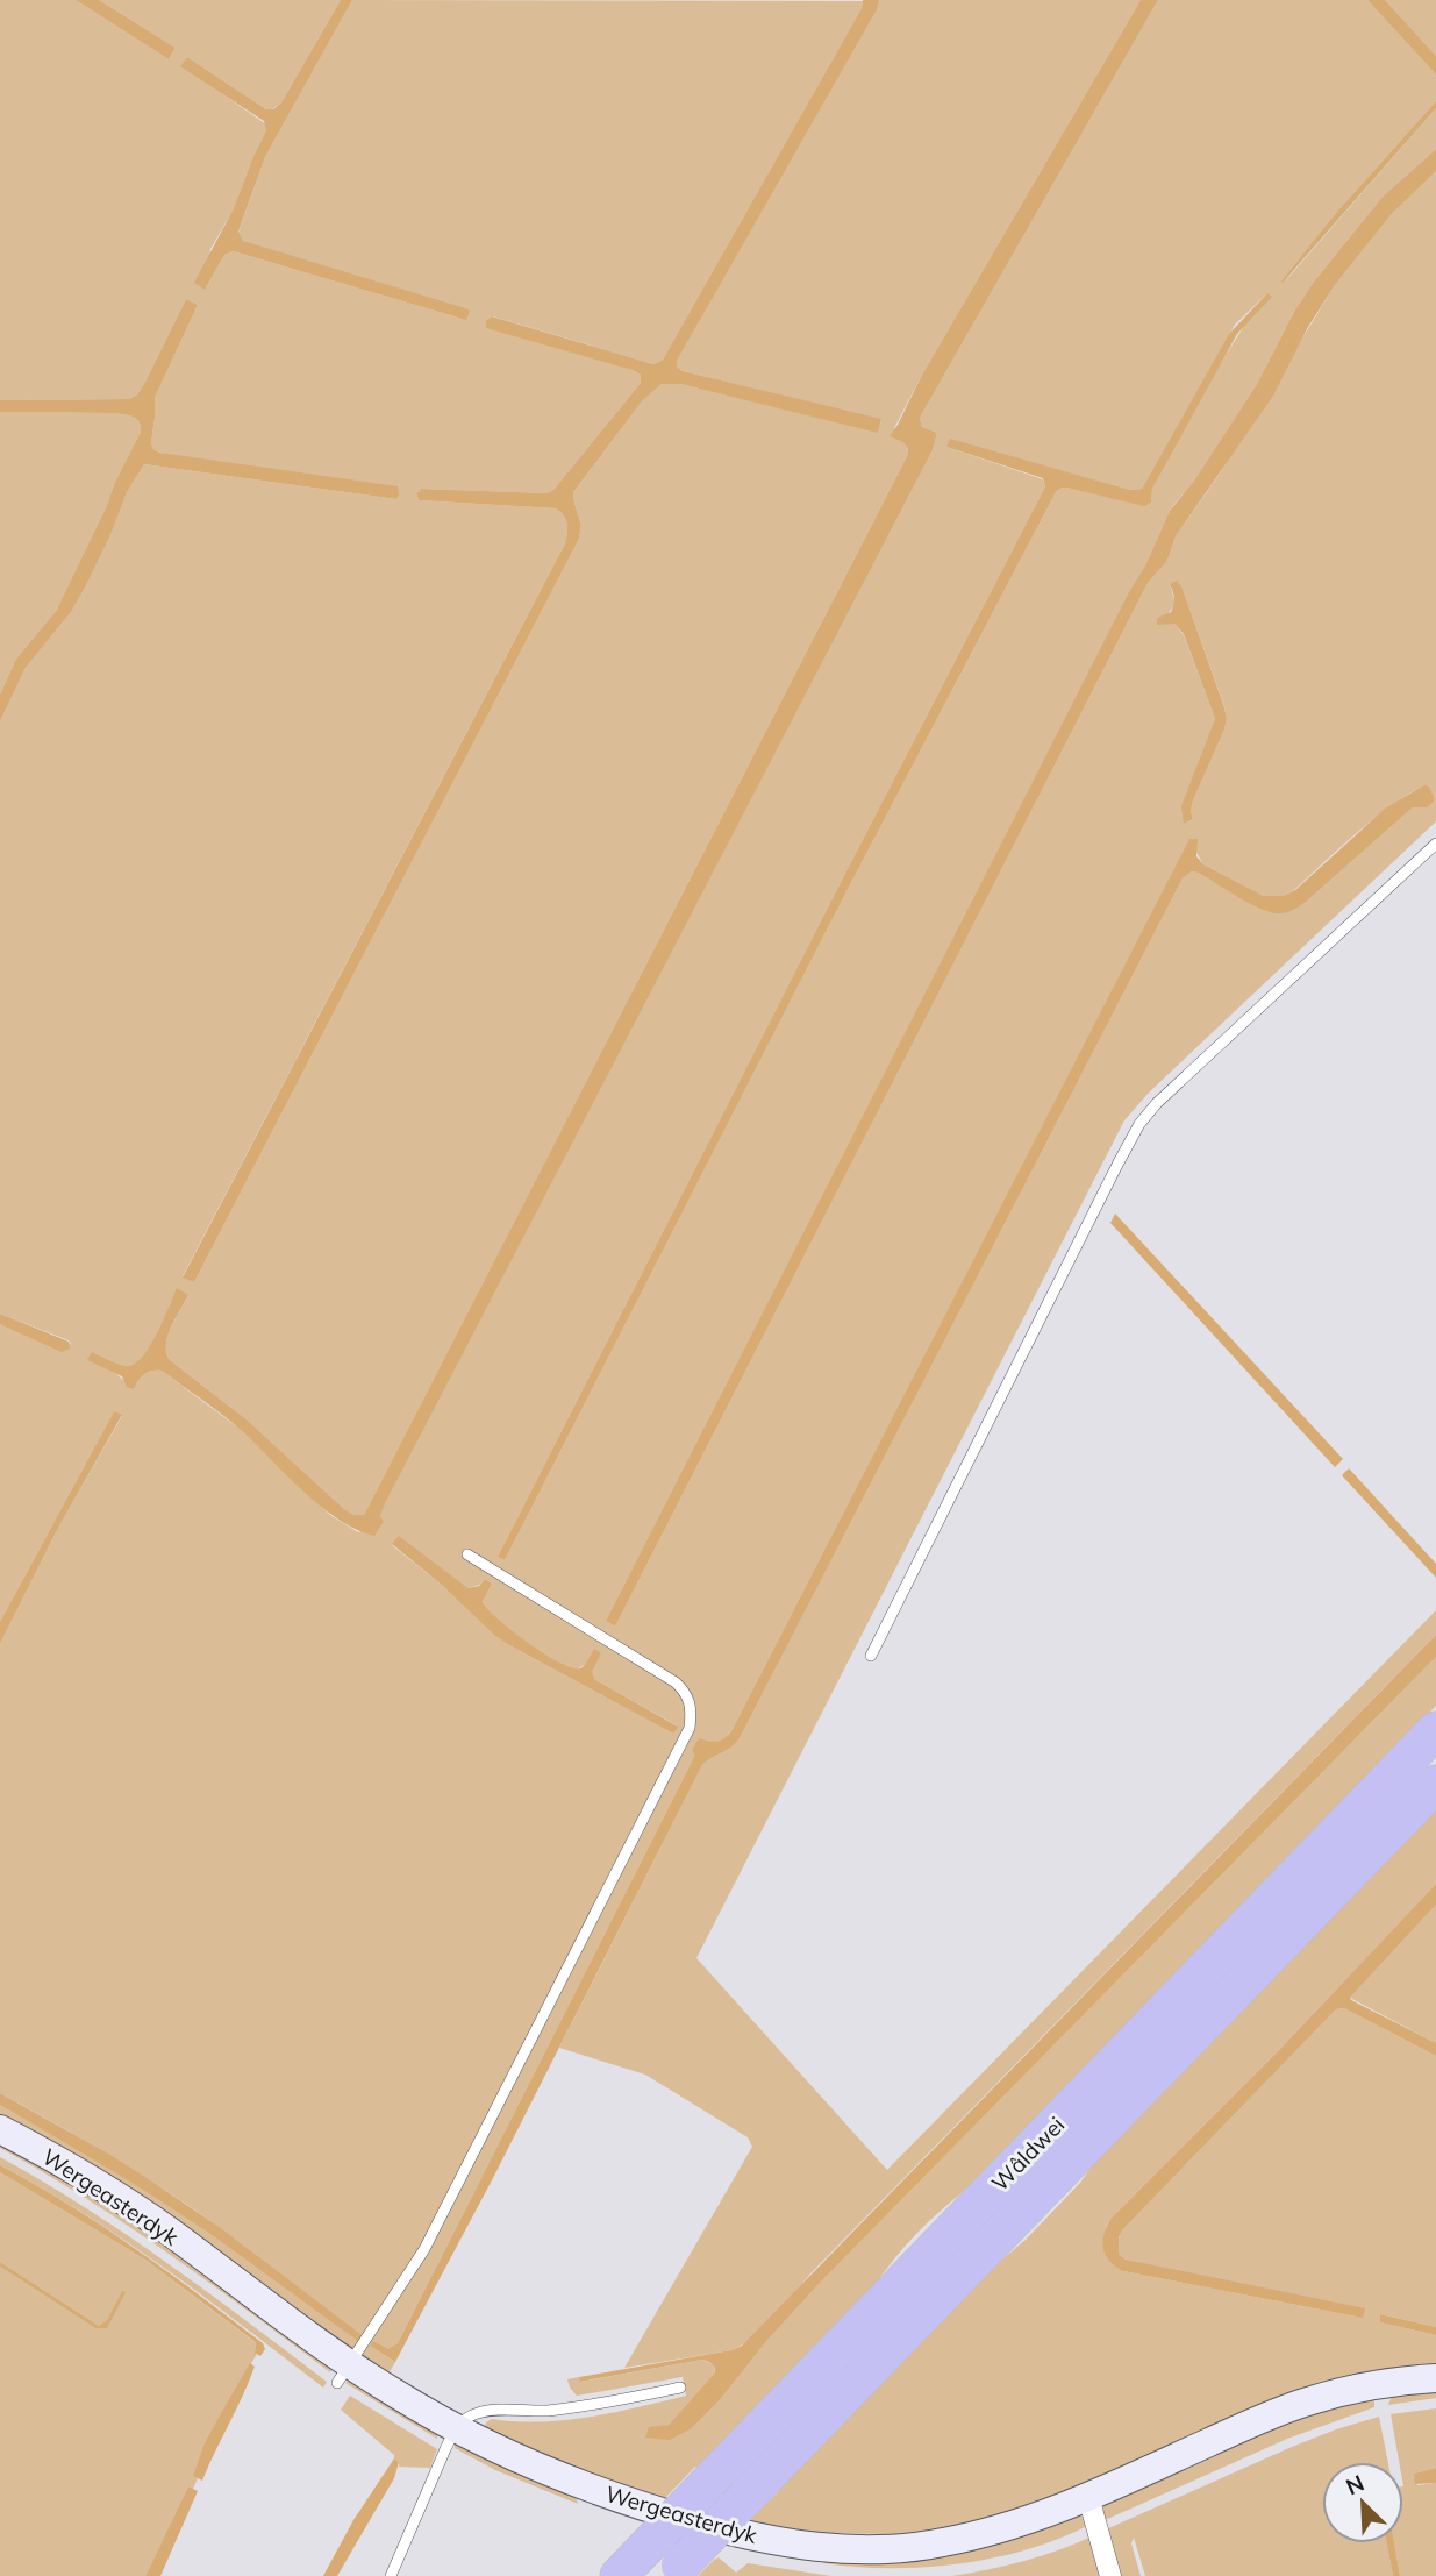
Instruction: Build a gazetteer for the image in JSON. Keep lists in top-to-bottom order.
{
  "streets": {
    "highway": ["Wâldwei"],
    "street": ["Wergeasterdyk"]
  },
  "north": "top left"
}
